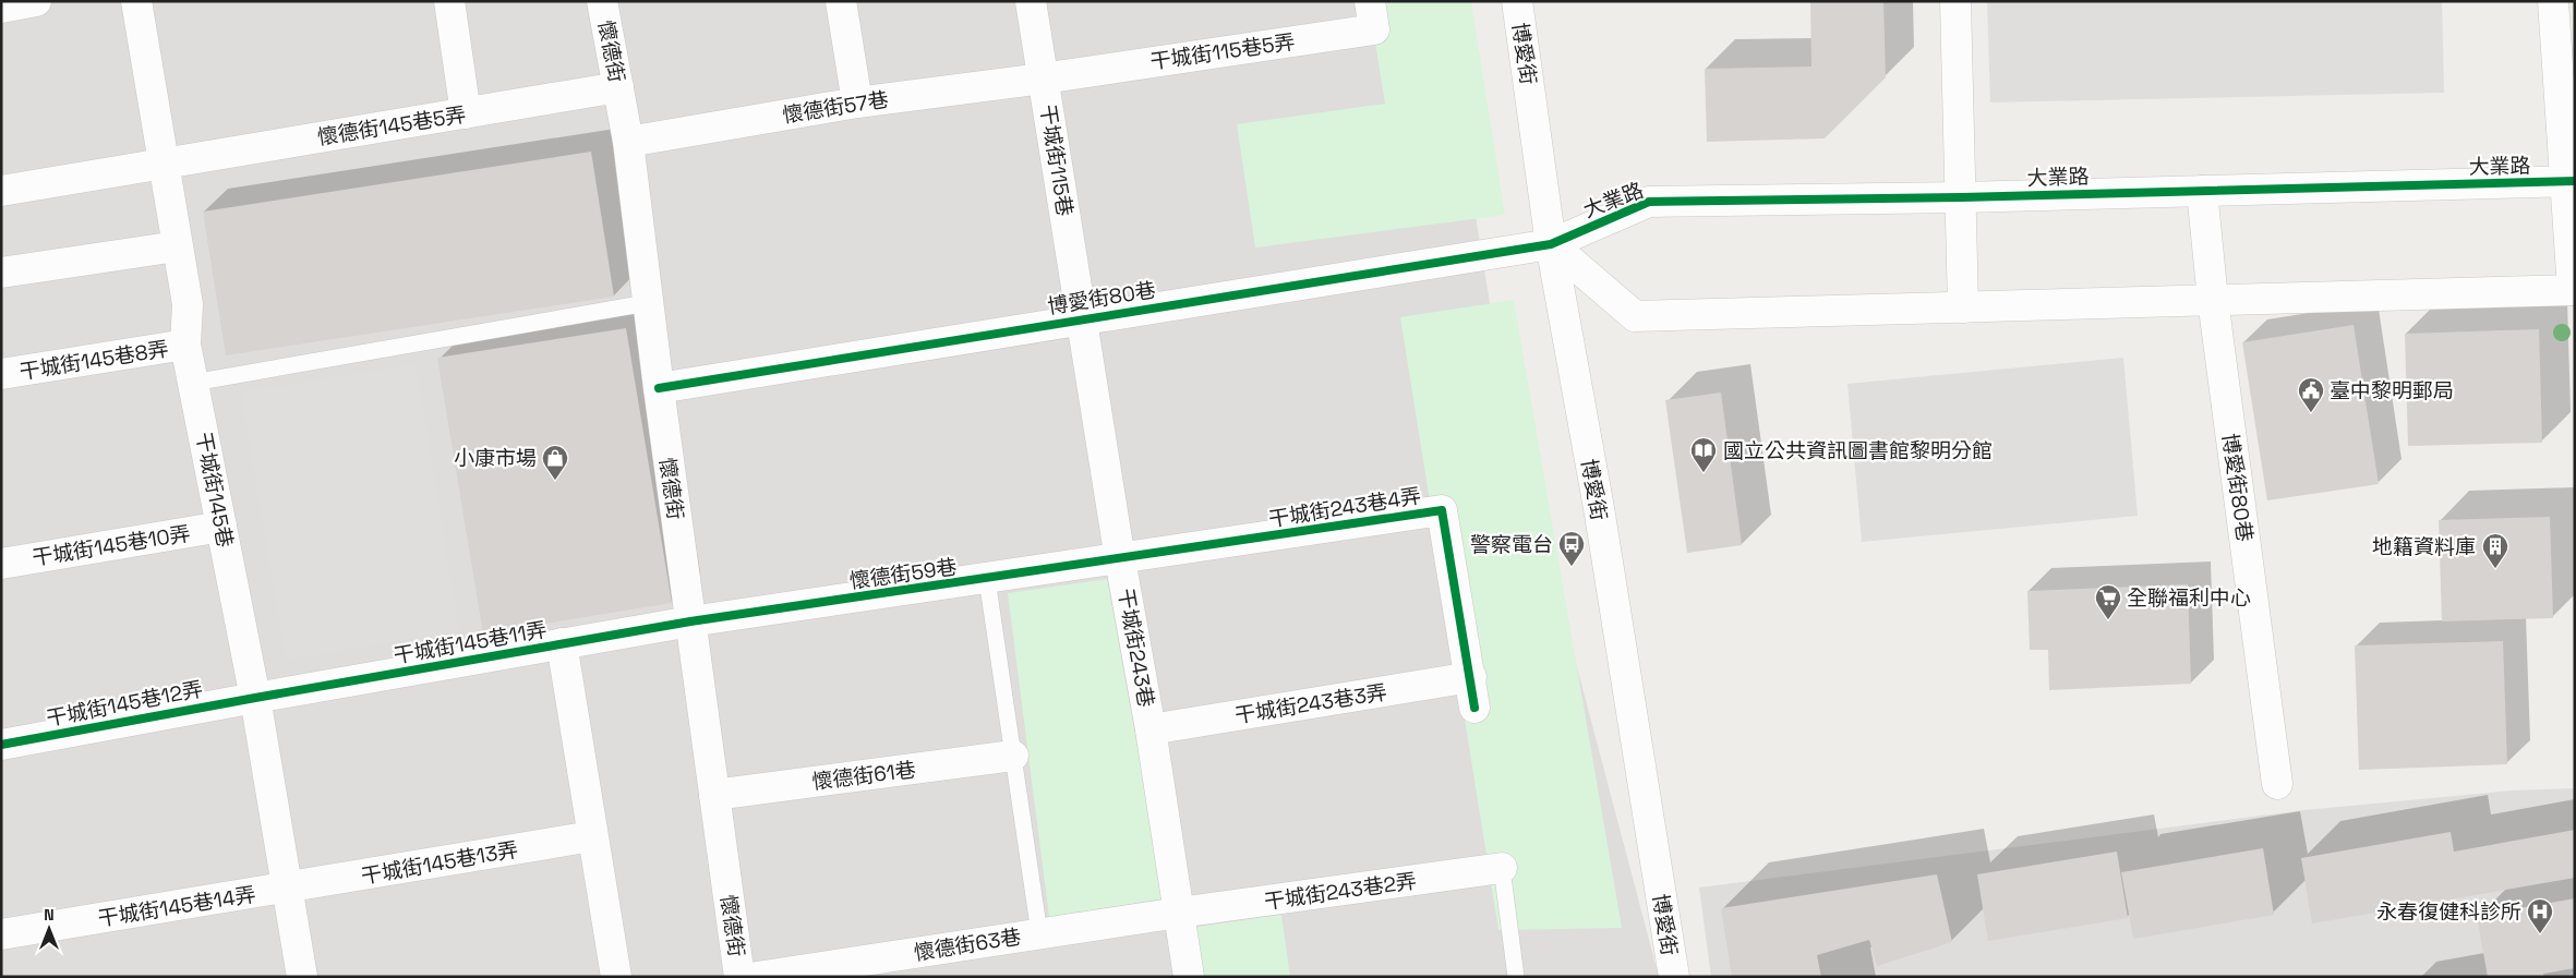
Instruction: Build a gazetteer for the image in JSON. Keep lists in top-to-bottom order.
{
  "streets": {
    "street": [
      "懷德街",
      "干城街115巷5弄",
      "博愛街",
      "懷德街57巷",
      "懷德街145巷5弄",
      "干城街115巷",
      "大業路",
      "博愛街80巷",
      "干城街145巷8弄",
      "干城街145巷",
      "干城街243巷4弄",
      "干城街145巷10弄",
      "懷德街59巷",
      "干城街145巷11弄",
      "干城街243巷",
      "干城街145巷12弄",
      "干城街243巷3弄",
      "懷德街61巷",
      "干城街145巷13弄",
      "干城街243巷2弄",
      "干城街145巷14弄",
      "懷德街63巷"
    ]
  },
  "crossings": [
    ["懷德街", "懷德街57巷"],
    ["懷德街", "懷德街145巷5弄"],
    ["懷德街", "博愛街80巷"],
    ["懷德街", "懷德街59巷"],
    ["懷德街", "干城街145巷11弄"],
    ["懷德街", "懷德街61巷"],
    ["干城街115巷5弄", "懷德街57巷"],
    ["干城街115巷5弄", "干城街115巷"],
    ["博愛街", "大業路"],
    ["博愛街", "博愛街80巷"],
    ["懷德街57巷", "干城街115巷"],
    ["懷德街145巷5弄", "干城街145巷"],
    ["干城街115巷", "博愛街80巷"],
    ["干城街115巷", "干城街243巷"],
    ["大業路", "博愛街80巷"],
    ["博愛街80巷", "干城街243巷"],
    ["干城街145巷8弄", "干城街145巷"],
    ["干城街145巷", "干城街145巷10弄"],
    ["干城街145巷", "干城街145巷11弄"],
    ["干城街145巷", "干城街145巷12弄"],
    ["干城街145巷", "干城街145巷13弄"],
    ["干城街145巷", "干城街145巷14弄"],
    ["干城街243巷4弄", "懷德街59巷"],
    ["干城街243巷4弄", "干城街243巷"],
    ["干城街243巷4弄", "干城街243巷3弄"],
    ["懷德街59巷", "干城街145巷11弄"],
    ["懷德街59巷", "干城街243巷"],
    ["干城街145巷11弄", "干城街145巷12弄"],
    ["干城街243巷", "干城街243巷3弄"],
    ["干城街243巷", "干城街243巷2弄"],
    ["干城街243巷", "懷德街63巷"],
    ["干城街145巷13弄", "干城街145巷14弄"],
    ["干城街243巷2弄", "懷德街63巷"]
  ],
  "places": {
    "public building": ["臺中黎明郵局"],
    "library": ["國立公共資訊圖書館黎明分館"],
    "shop": ["小康市場"],
    "bus stop": ["警察電台"],
    "building": ["地籍資料庫"],
    "supermarket": ["全聯福利中心"],
    "hospital": ["永春復健科診所"]
  },
  "north": "top"
}
